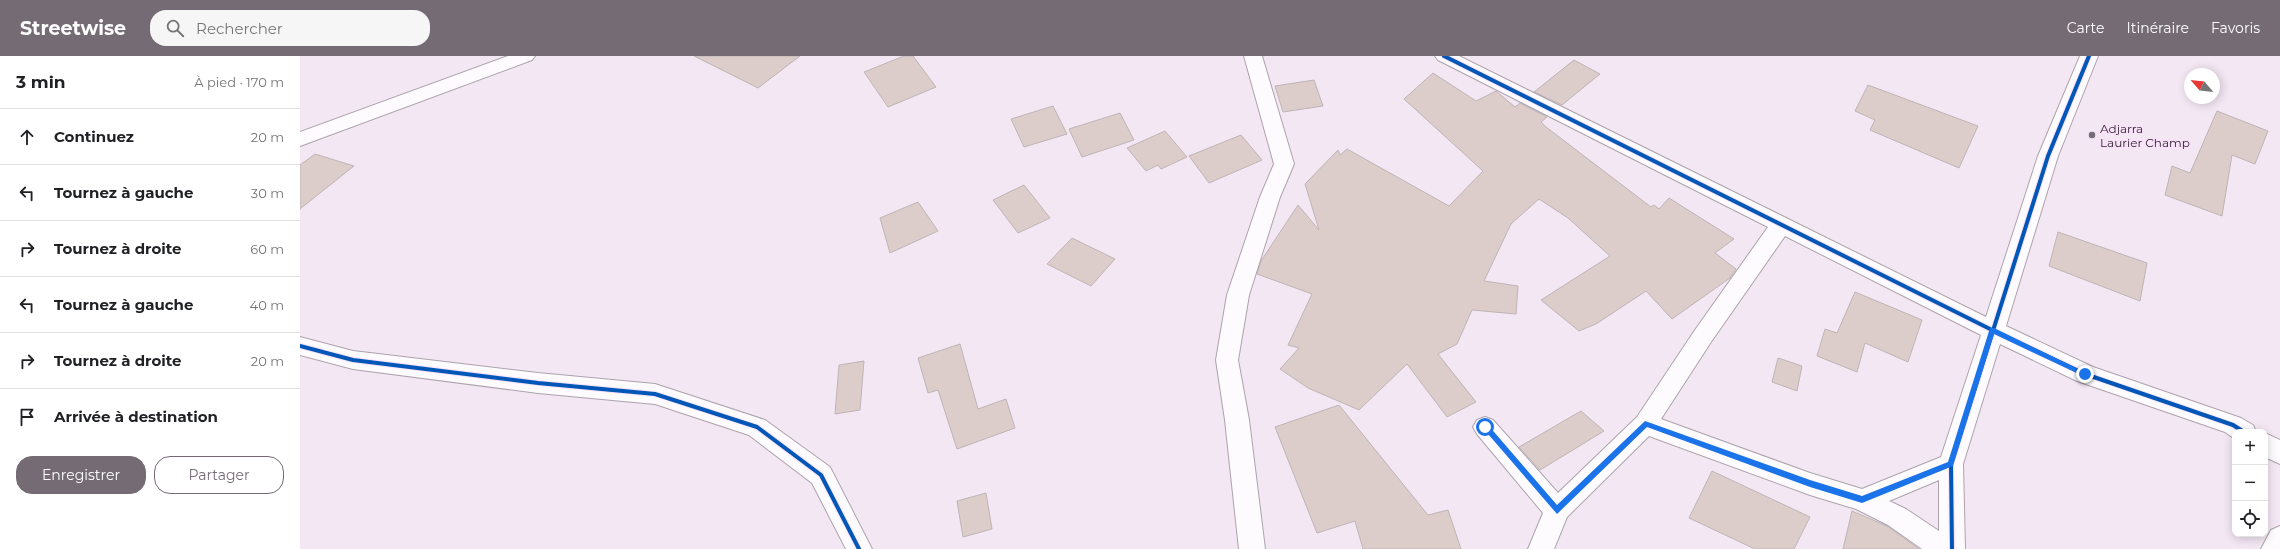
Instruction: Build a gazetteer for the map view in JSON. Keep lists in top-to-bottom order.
{
  "places": ["Adjarra Laurier Champ"],
  "north": "top left",
  "page": {
    "header": "Streetwise",
    "search": "Rechercher",
    "nav": ["Carte", "Itinéraire", "Favoris"],
    "heading": ["3 min", "À pied · 170 m"],
    "list": [
      ["Continuez", "20 m"],
      ["Tournez à gauche", "30 m"],
      ["Tournez à droite", "60 m"],
      ["Tournez à gauche", "40 m"],
      ["Tournez à droite", "20 m"],
      "Arrivée à destination"
    ],
    "map_buttons": ["+", "−"],
    "buttons": ["Enregistrer", "Partager"]
  }
}
